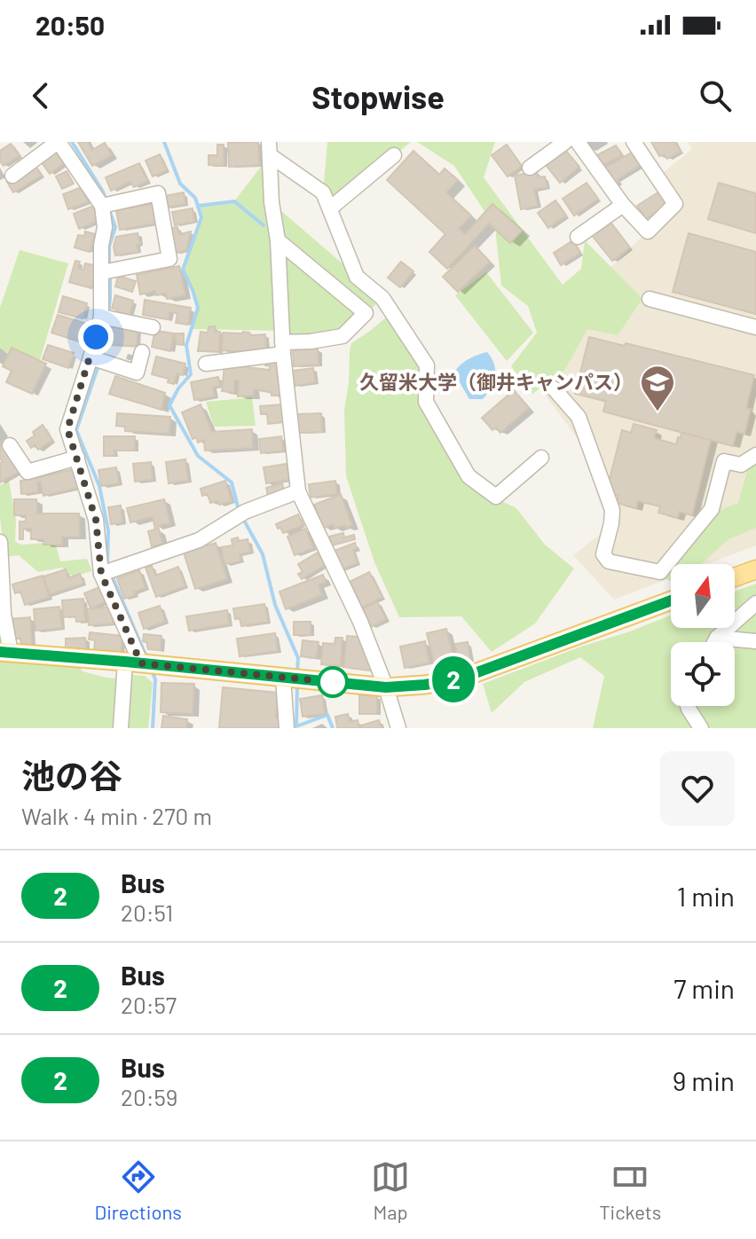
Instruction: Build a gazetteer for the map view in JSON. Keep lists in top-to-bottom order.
{
  "places": {
    "school or university": ["久留米大学（御井キャンパス）"]
  },
  "lines": ["bus line 2"],
  "north": "top",
  "page": {
    "status": "20:50",
    "header": "Stopwise",
    "on_map": "2",
    "heading": ["池の谷", "Walk · 4 min · 270 m"],
    "list": [
      {
        "mark": "2",
        "name": "Bus",
        "note": "20:51",
        "value": "1 min"
      },
      {
        "mark": "2",
        "name": "Bus",
        "note": "20:57",
        "value": "7 min"
      },
      {
        "mark": "2",
        "name": "Bus",
        "note": "20:59",
        "value": "9 min"
      }
    ],
    "tabs": ["Directions", "Map", "Tickets"]
  }
}
